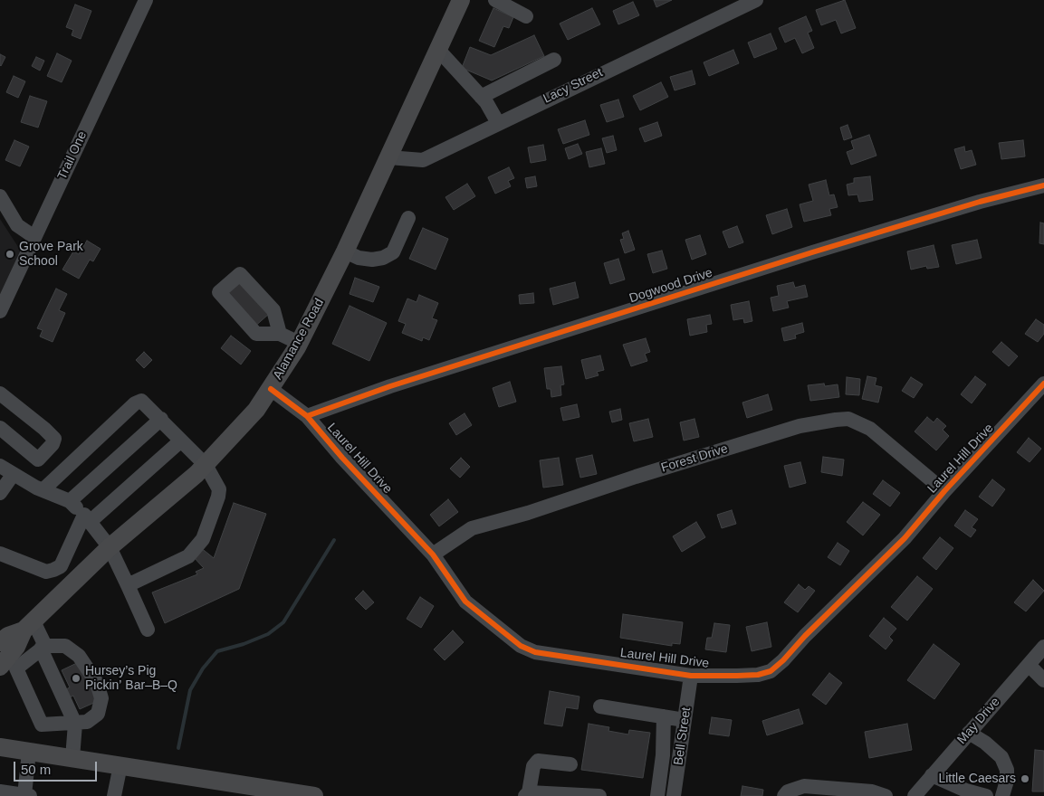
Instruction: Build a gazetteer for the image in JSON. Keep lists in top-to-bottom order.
{
  "streets": {
    "main road": ["Alamance Road"],
    "street": [
      "Lacy Street",
      "Trail One",
      "Dogwood Drive",
      "Laurel Hill Drive",
      "Forest Drive",
      "May Drive",
      "Bell Street"
    ]
  },
  "crossings": [
    ["Lacy Street", "Alamance Road"],
    ["Dogwood Drive", "Laurel Hill Drive"],
    ["Alamance Road", "Laurel Hill Drive"],
    ["Laurel Hill Drive", "Forest Drive"],
    ["Laurel Hill Drive", "Bell Street"]
  ],
  "places": ["Grove Park School", "Hursey’s Pig Pickin’ Bar–B–Q", "Little Caesars"],
  "scale_bar": "50 m"
}
